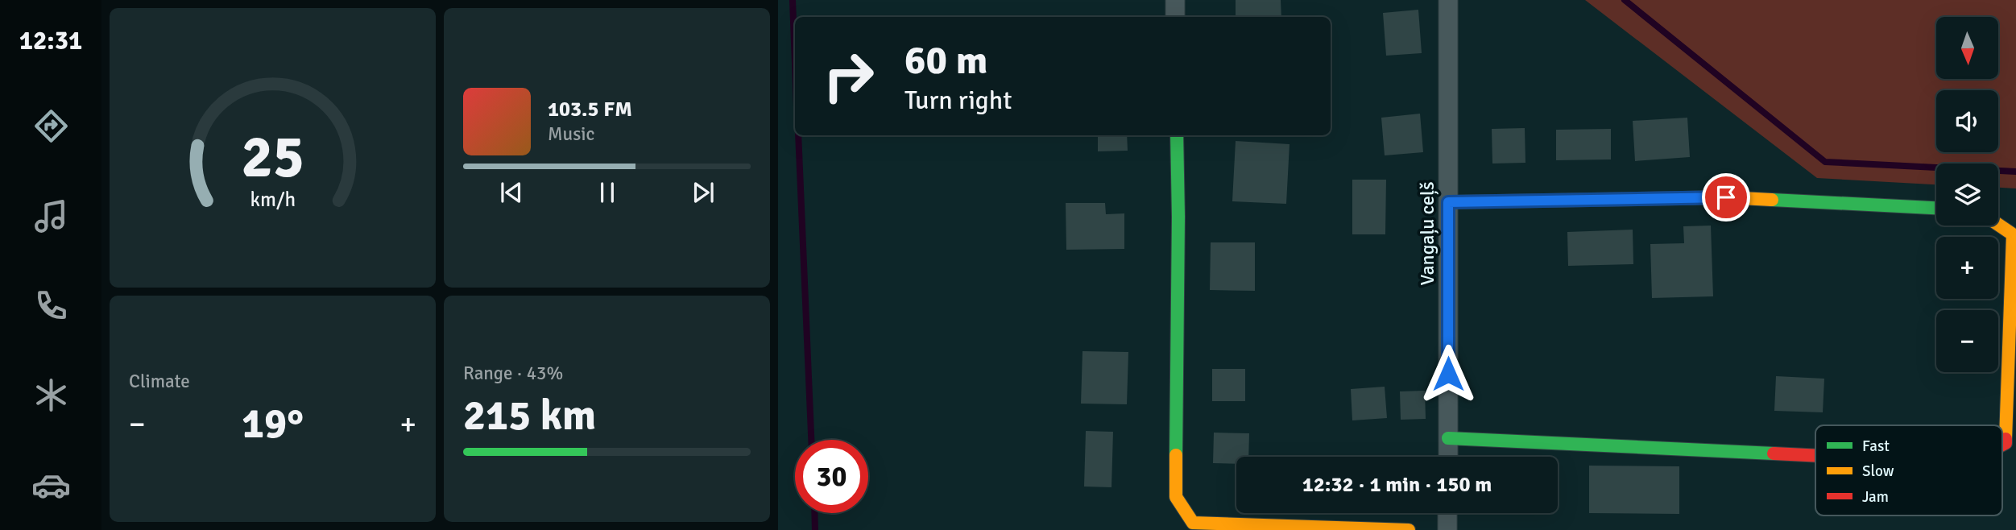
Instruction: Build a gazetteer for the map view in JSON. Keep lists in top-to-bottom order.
{
  "streets": {
    "street": ["Vangaļu ceļš"]
  },
  "legend": ["Fast", "Slow", "Jam"],
  "north": "bottom",
  "page": {
    "tabs": "12:31",
    "map_buttons": ["+", "−"],
    "turn": ["60 m", "Turn right"],
    "song": ["103.5 FM", "Music"],
    "tile": [
      "Climate",
      ["Range · 43%", "215 km"]
    ],
    "heat": ["−", "19°", "+"],
    "limit": "30",
    "trip": "12:32 · 1 min · 150 m",
    "gauge": ["25", "km/h"]
  }
}
